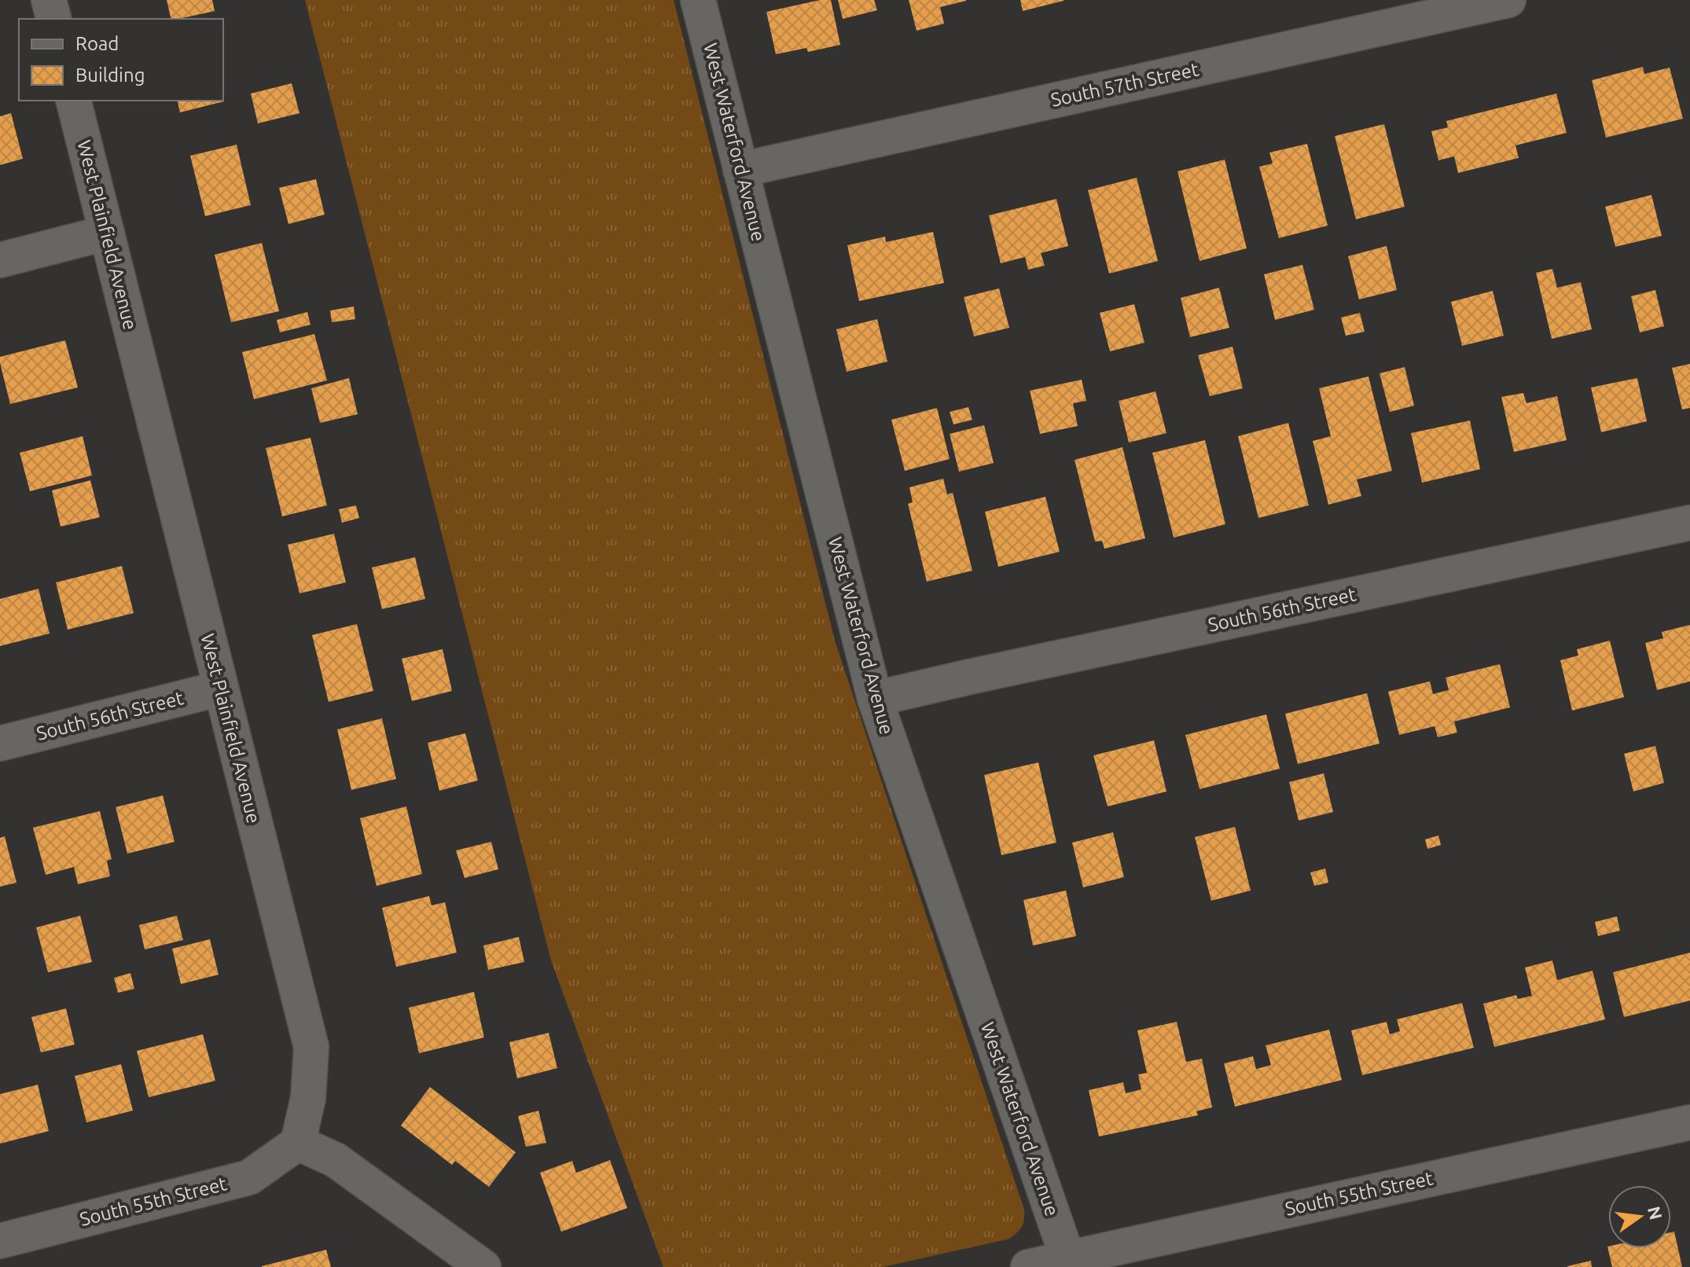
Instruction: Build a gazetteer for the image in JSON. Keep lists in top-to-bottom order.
{
  "streets": {
    "street": [
      "South 57th Street",
      "West Waterford Avenue",
      "West Plainfield Avenue",
      "South 56th Street",
      "South 55th Street"
    ]
  },
  "crossings": [
    ["South 57th Street", "West Waterford Avenue"],
    ["West Waterford Avenue", "South 56th Street"],
    ["West Waterford Avenue", "South 55th Street"],
    ["West Plainfield Avenue", "South 56th Street"],
    ["West Plainfield Avenue", "South 55th Street"]
  ],
  "legend": ["Road", "Building"],
  "north": "right"
}
